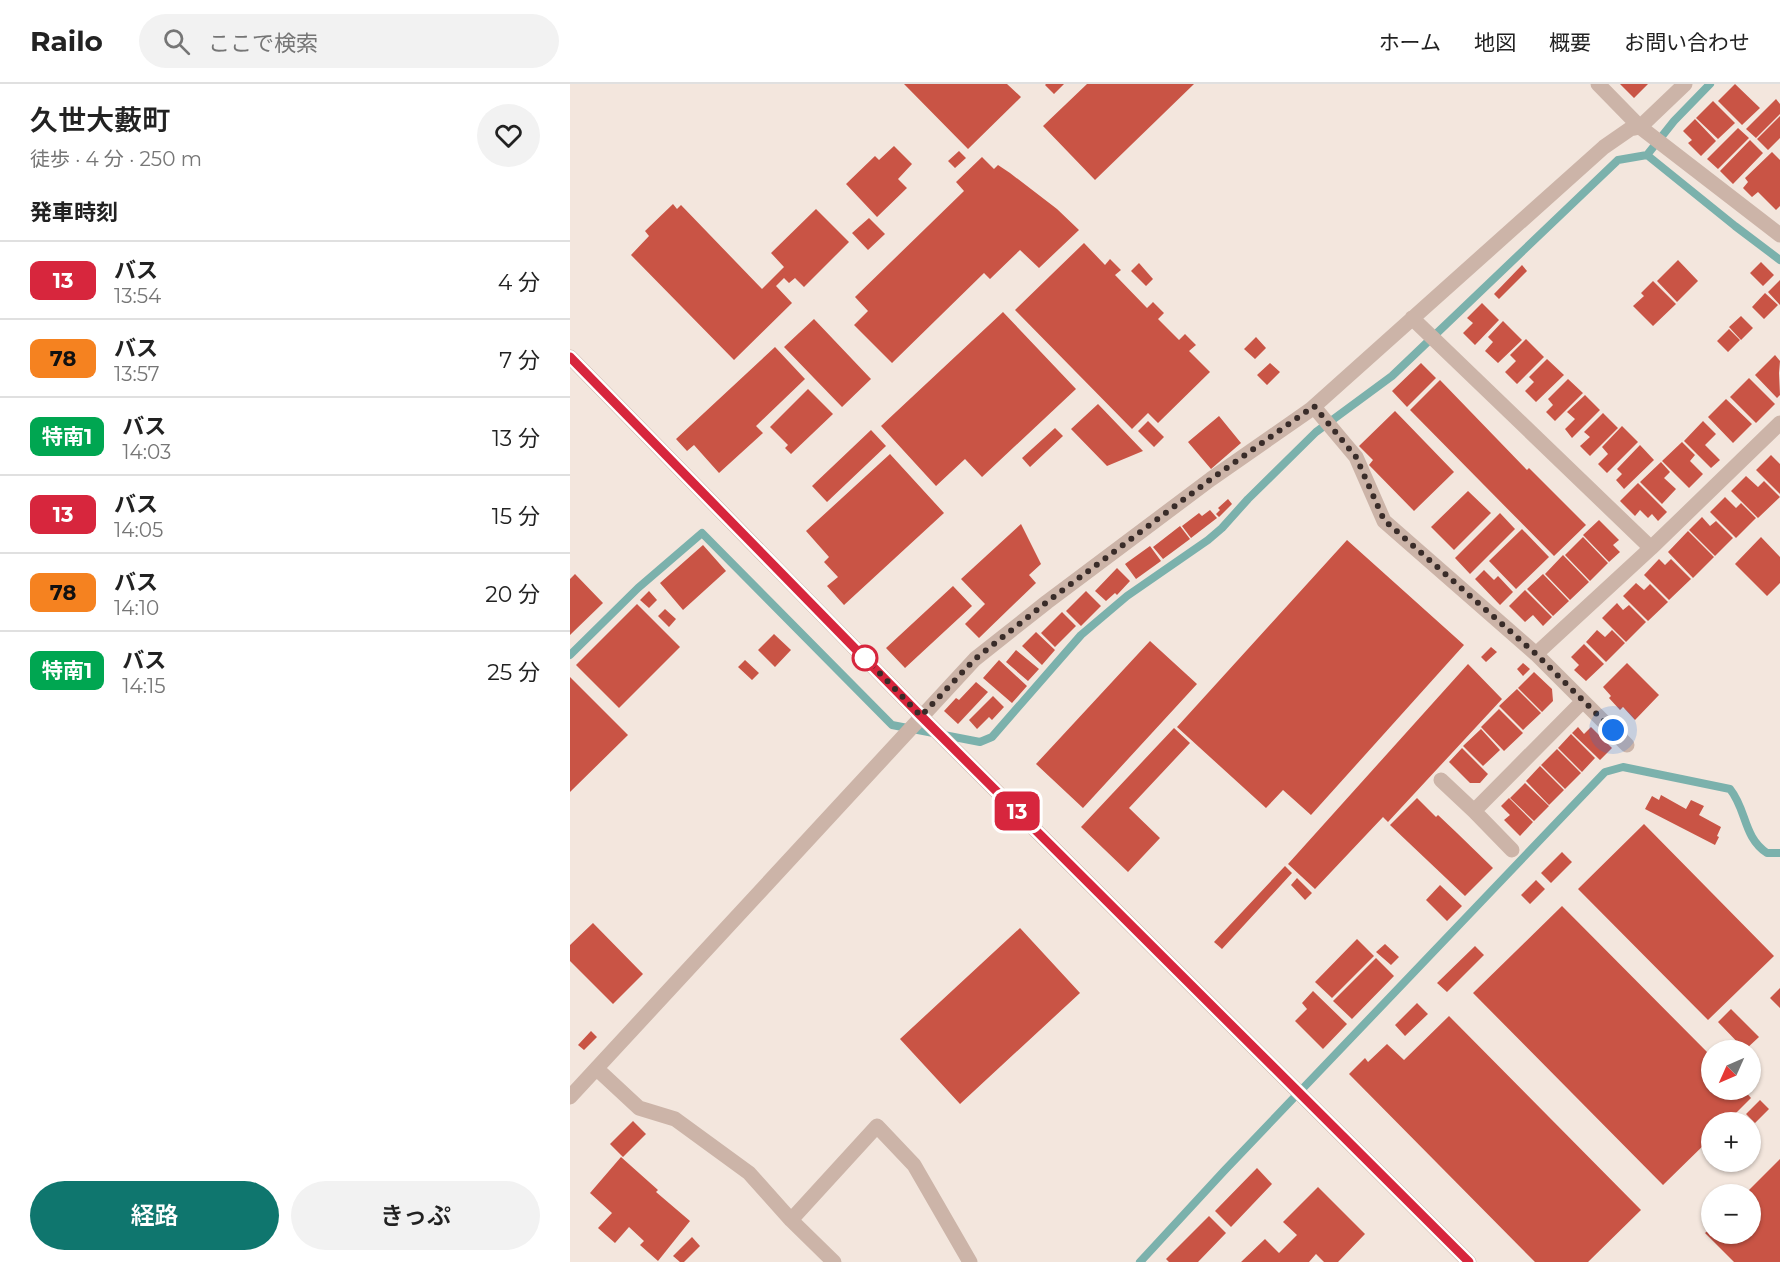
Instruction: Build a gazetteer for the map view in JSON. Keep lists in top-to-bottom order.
{
  "lines": ["bus line 13"],
  "north": "bottom left",
  "page": {
    "header": "Railo",
    "search": "ここで検索",
    "nav": [
      "ホーム",
      "地図",
      "概要",
      "お問い合わせ"
    ],
    "heading": [
      ["久世大藪町", "徒歩 · 4 分 · 250 m"],
      "発車時刻"
    ],
    "on_map": "13",
    "list": [
      {
        "mark": "13",
        "name": "バス",
        "note": "13:54",
        "value": "4 分"
      },
      {
        "mark": "78",
        "name": "バス",
        "note": "13:57",
        "value": "7 分"
      },
      {
        "mark": "特南1",
        "name": "バス",
        "note": "14:03",
        "value": "13 分"
      },
      {
        "mark": "13",
        "name": "バス",
        "note": "14:05",
        "value": "15 分"
      },
      {
        "mark": "78",
        "name": "バス",
        "note": "14:10",
        "value": "20 分"
      },
      {
        "mark": "特南1",
        "name": "バス",
        "note": "14:15",
        "value": "25 分"
      }
    ],
    "map_buttons": ["+", "−"],
    "buttons": ["経路", "きっぷ"]
  }
}
